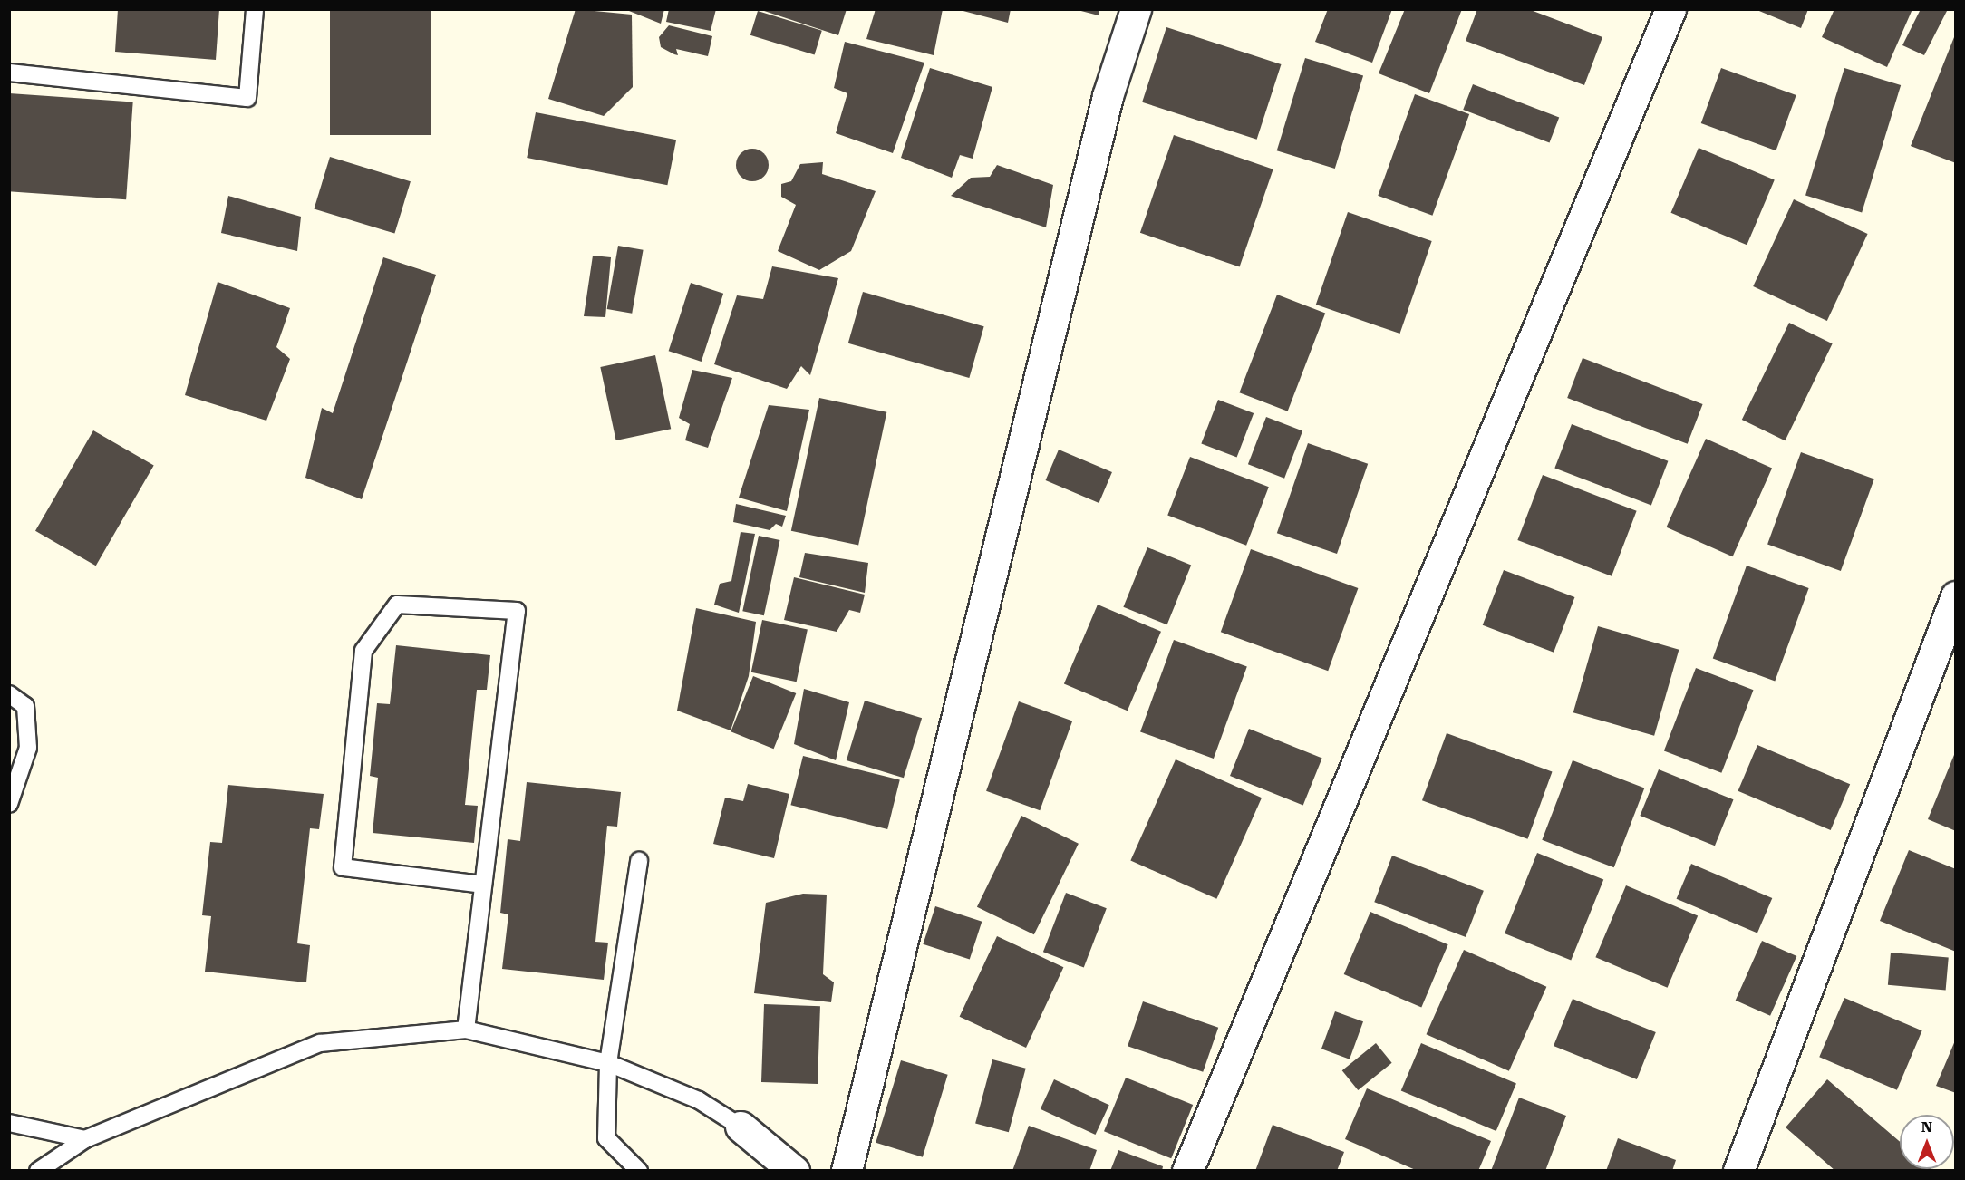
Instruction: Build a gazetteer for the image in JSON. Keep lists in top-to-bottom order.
{
  "north": "top"
}
